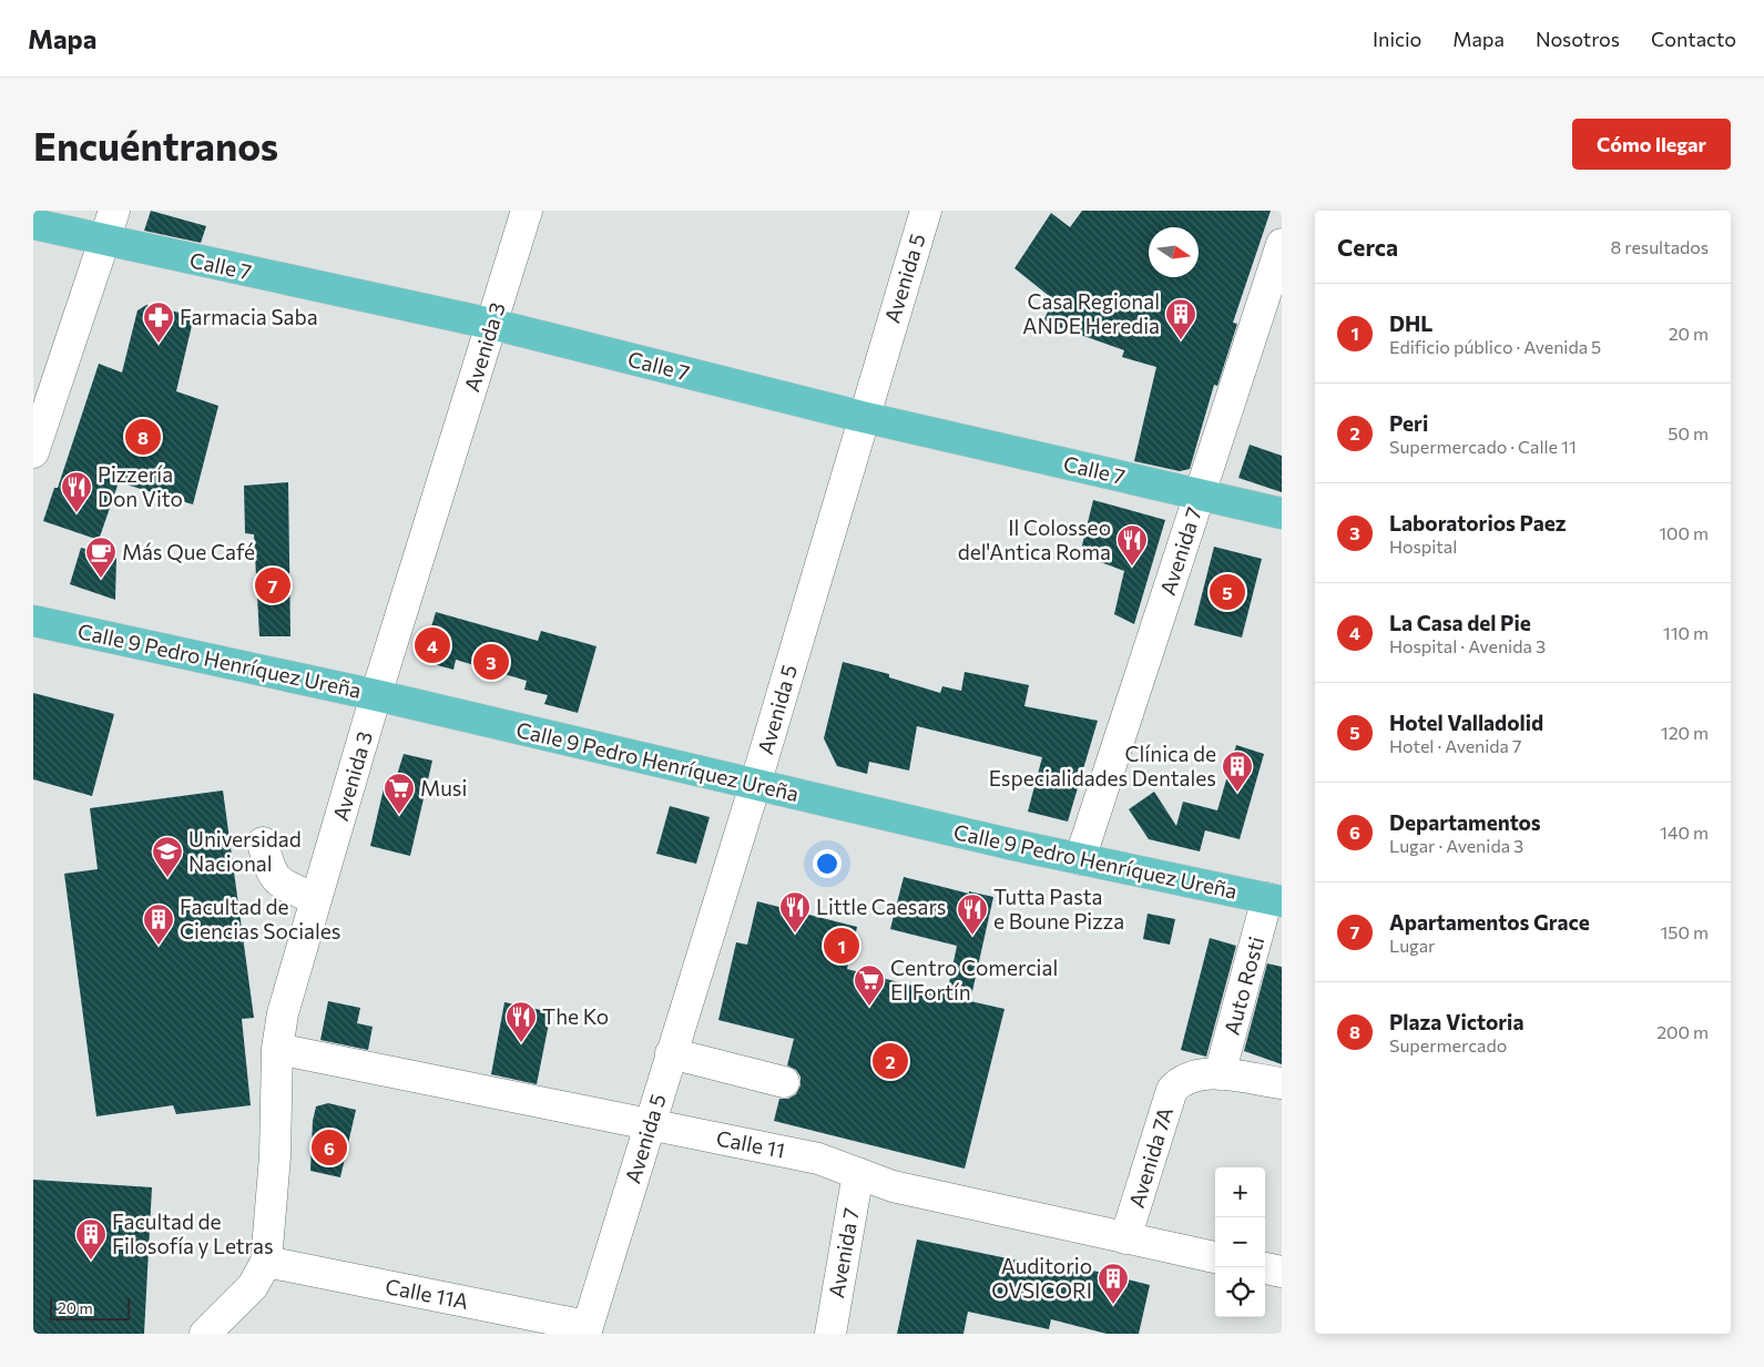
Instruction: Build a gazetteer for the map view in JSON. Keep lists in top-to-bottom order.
{
  "streets": {
    "main road": ["Calle 7", "Calle 9 Pedro Henríquez Ureña"],
    "street": [
      "Avenida 5",
      "Avenida 3",
      "Avenida 7",
      "Auto Rosti",
      "Calle 11",
      "Avenida 7A",
      "Calle 11A"
    ]
  },
  "crossings": [
    ["Calle 7", "Avenida 5"],
    ["Calle 7", "Avenida 3"],
    ["Calle 7", "Avenida 7"],
    ["Avenida 5", "Calle 9 Pedro Henríquez Ureña"],
    ["Avenida 5", "Calle 11"],
    ["Avenida 5", "Calle 11A"],
    ["Avenida 3", "Calle 9 Pedro Henríquez Ureña"],
    ["Avenida 3", "Calle 11"],
    ["Avenida 3", "Calle 11A"],
    ["Avenida 7", "Calle 9 Pedro Henríquez Ureña"],
    ["Avenida 7", "Calle 11"],
    ["Calle 9 Pedro Henríquez Ureña", "Auto Rosti"],
    ["Auto Rosti", "Avenida 7A"],
    ["Calle 11", "Avenida 7A"]
  ],
  "places": {
    "building": [
      "Casa Regional ANDE Heredia",
      "Clínica de Especialidades Dentales",
      "Facultad de Ciencias Sociales",
      "Facultad de Filosofía y Letras",
      "Auditorio OVSICORI"
    ],
    "pharmacy": ["Farmacia Saba"],
    "restaurant": [
      "Pizzería Don Vito",
      "Il Colosseo del'Antica Roma",
      "Little Caesars",
      "Tutta Pasta e Boune Pizza",
      "The Ko"
    ],
    "cafe": ["Más Que Café"],
    "supermarket": ["Musi", "Centro Comercial El Fortín"],
    "school or university": ["Universidad Nacional"]
  },
  "scale_bar": "20 m",
  "north": "right",
  "page": {
    "header": "Mapa",
    "nav": [
      "Inicio",
      "Mapa",
      "Nosotros",
      "Contacto"
    ],
    "buttons": "Cómo llegar",
    "title": "Encuéntranos",
    "heading": ["Cerca", "8 resultados"],
    "list": [
      {
        "mark": "1",
        "name": "DHL",
        "note": "Edificio público · Avenida 5",
        "value": "20 m"
      },
      {
        "mark": "2",
        "name": "Peri",
        "note": "Supermercado · Calle 11",
        "value": "50 m"
      },
      {
        "mark": "3",
        "name": "Laboratorios Paez",
        "note": "Hospital",
        "value": "100 m"
      },
      {
        "mark": "4",
        "name": "La Casa del Pie",
        "note": "Hospital · Avenida 3",
        "value": "110 m"
      },
      {
        "mark": "5",
        "name": "Hotel Valladolid",
        "note": "Hotel · Avenida 7",
        "value": "120 m"
      },
      {
        "mark": "6",
        "name": "Departamentos",
        "note": "Lugar · Avenida 3",
        "value": "140 m"
      },
      {
        "mark": "7",
        "name": "Apartamentos Grace",
        "note": "Lugar",
        "value": "150 m"
      },
      {
        "mark": "8",
        "name": "Plaza Victoria",
        "note": "Supermercado",
        "value": "200 m"
      }
    ],
    "pins": [
      "8",
      "7",
      "5",
      "4",
      "3",
      "1",
      "2",
      "6"
    ],
    "map_buttons": ["+", "−"],
    "scale": "20 m"
  }
}
